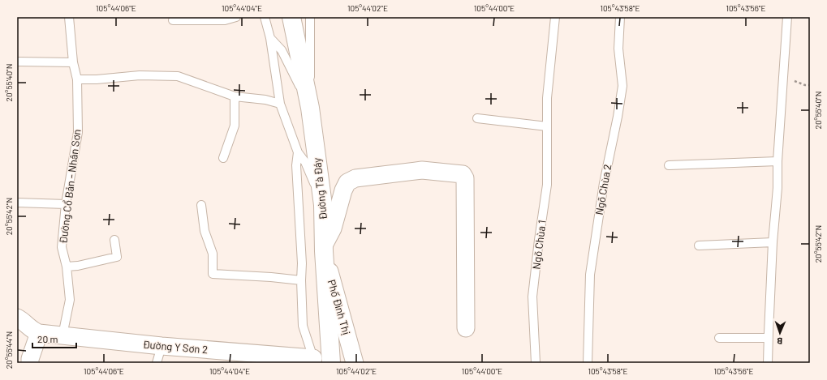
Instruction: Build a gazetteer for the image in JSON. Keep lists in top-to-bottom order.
{
  "streets": {
    "street": ["Đường Tà Đáy", "Phố Đình Thị", "Đường Y Sơn 2"],
    "lane": ["Đường Cổ Bản - Nhân Sơn", "Ngõ Chùa 2", "Ngõ Chùa 1"]
  },
  "crossings": [
    ["Đường Cổ Bản - Nhân Sơn", "Đường Y Sơn 2"],
    ["Đường Tà Đáy", "Phố Đình Thị"]
  ],
  "scale_bar": "20 m",
  "north": "bottom",
  "coordinates": [
    "105°44'06\"E",
    "105°44'04\"E",
    "105°44'02\"E",
    "105°44'00\"E",
    "105°43'58\"E",
    "105°43'56\"E",
    "20°55'40\"N",
    "20°55'42\"N",
    "20°55'44\"N"
  ]
}
